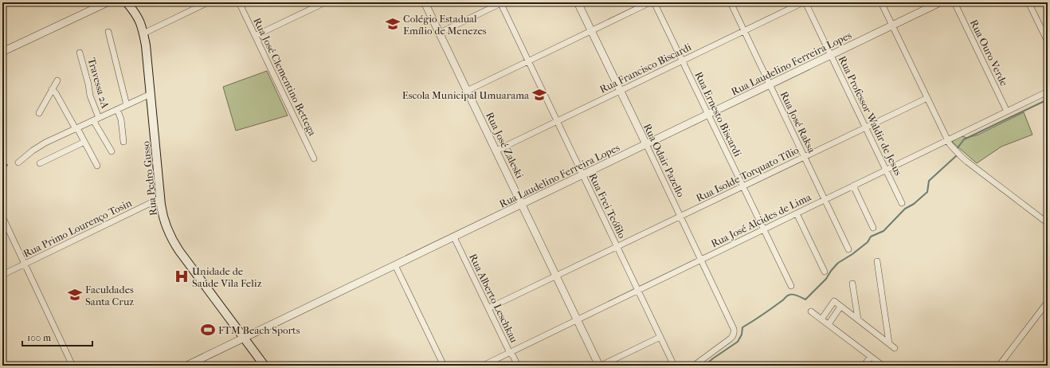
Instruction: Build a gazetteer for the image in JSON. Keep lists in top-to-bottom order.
{
  "streets": {
    "main road": ["Rua Pedro Gusso"],
    "street": [
      "Rua Ouro Verde",
      "Rua Laudelino Ferreira Lopes",
      "Rua Francisco Biscardi",
      "Rua José Clementino Bettega",
      "Travessa 2A",
      "Rua Ernesto Biscardi",
      "Rua Professor Waldir de Jesus",
      "Rua José Raksa",
      "Rua José Zaleski",
      "Rua Odair Pazello",
      "Rua Isolde Torquato Tílio",
      "Rua Frei Teófilo",
      "Rua José Alcides de Lima",
      "Rua Primo Lourenço Tosin",
      "Rua Alberto Leschkau"
    ]
  },
  "crossings": [
    ["Rua Ouro Verde", "Rua José Alcides de Lima"],
    ["Rua Laudelino Ferreira Lopes", "Rua Ernesto Biscardi"],
    ["Rua Laudelino Ferreira Lopes", "Rua Professor Waldir de Jesus"],
    ["Rua Laudelino Ferreira Lopes", "Rua José Raksa"],
    ["Rua Laudelino Ferreira Lopes", "Rua José Zaleski"],
    ["Rua Laudelino Ferreira Lopes", "Rua Odair Pazello"],
    ["Rua Laudelino Ferreira Lopes", "Rua Pedro Gusso"],
    ["Rua Laudelino Ferreira Lopes", "Rua Frei Teófilo"],
    ["Rua Laudelino Ferreira Lopes", "Rua Alberto Leschkau"],
    ["Rua Francisco Biscardi", "Rua Ernesto Biscardi"],
    ["Rua Francisco Biscardi", "Rua Professor Waldir de Jesus"],
    ["Rua Francisco Biscardi", "Rua José Raksa"],
    ["Rua Francisco Biscardi", "Rua José Zaleski"],
    ["Rua Francisco Biscardi", "Rua Odair Pazello"],
    ["Rua Francisco Biscardi", "Rua Frei Teófilo"],
    ["Rua Ernesto Biscardi", "Rua Isolde Torquato Tílio"],
    ["Rua Ernesto Biscardi", "Rua José Alcides de Lima"],
    ["Rua Professor Waldir de Jesus", "Rua Isolde Torquato Tílio"],
    ["Rua Professor Waldir de Jesus", "Rua José Alcides de Lima"],
    ["Rua José Raksa", "Rua Isolde Torquato Tílio"],
    ["Rua José Raksa", "Rua José Alcides de Lima"],
    ["Rua José Zaleski", "Rua Isolde Torquato Tílio"],
    ["Rua José Zaleski", "Rua José Alcides de Lima"],
    ["Rua Odair Pazello", "Rua Isolde Torquato Tílio"],
    ["Rua Odair Pazello", "Rua José Alcides de Lima"],
    ["Rua Isolde Torquato Tílio", "Rua Frei Teófilo"],
    ["Rua Isolde Torquato Tílio", "Rua Alberto Leschkau"],
    ["Rua Pedro Gusso", "Rua Primo Lourenço Tosin"],
    ["Rua Frei Teófilo", "Rua José Alcides de Lima"],
    ["Rua José Alcides de Lima", "Rua Alberto Leschkau"]
  ],
  "places": {
    "school or university": ["Colégio Estadual Emílio de Menezes", "Escola Municipal Umuarama", "Faculdades Santa Cruz"],
    "hospital": ["Unidade de Saúde Vila Feliz"],
    "sports": ["FTM Beach Sports"]
  },
  "scale_bar": "100 m"
}
